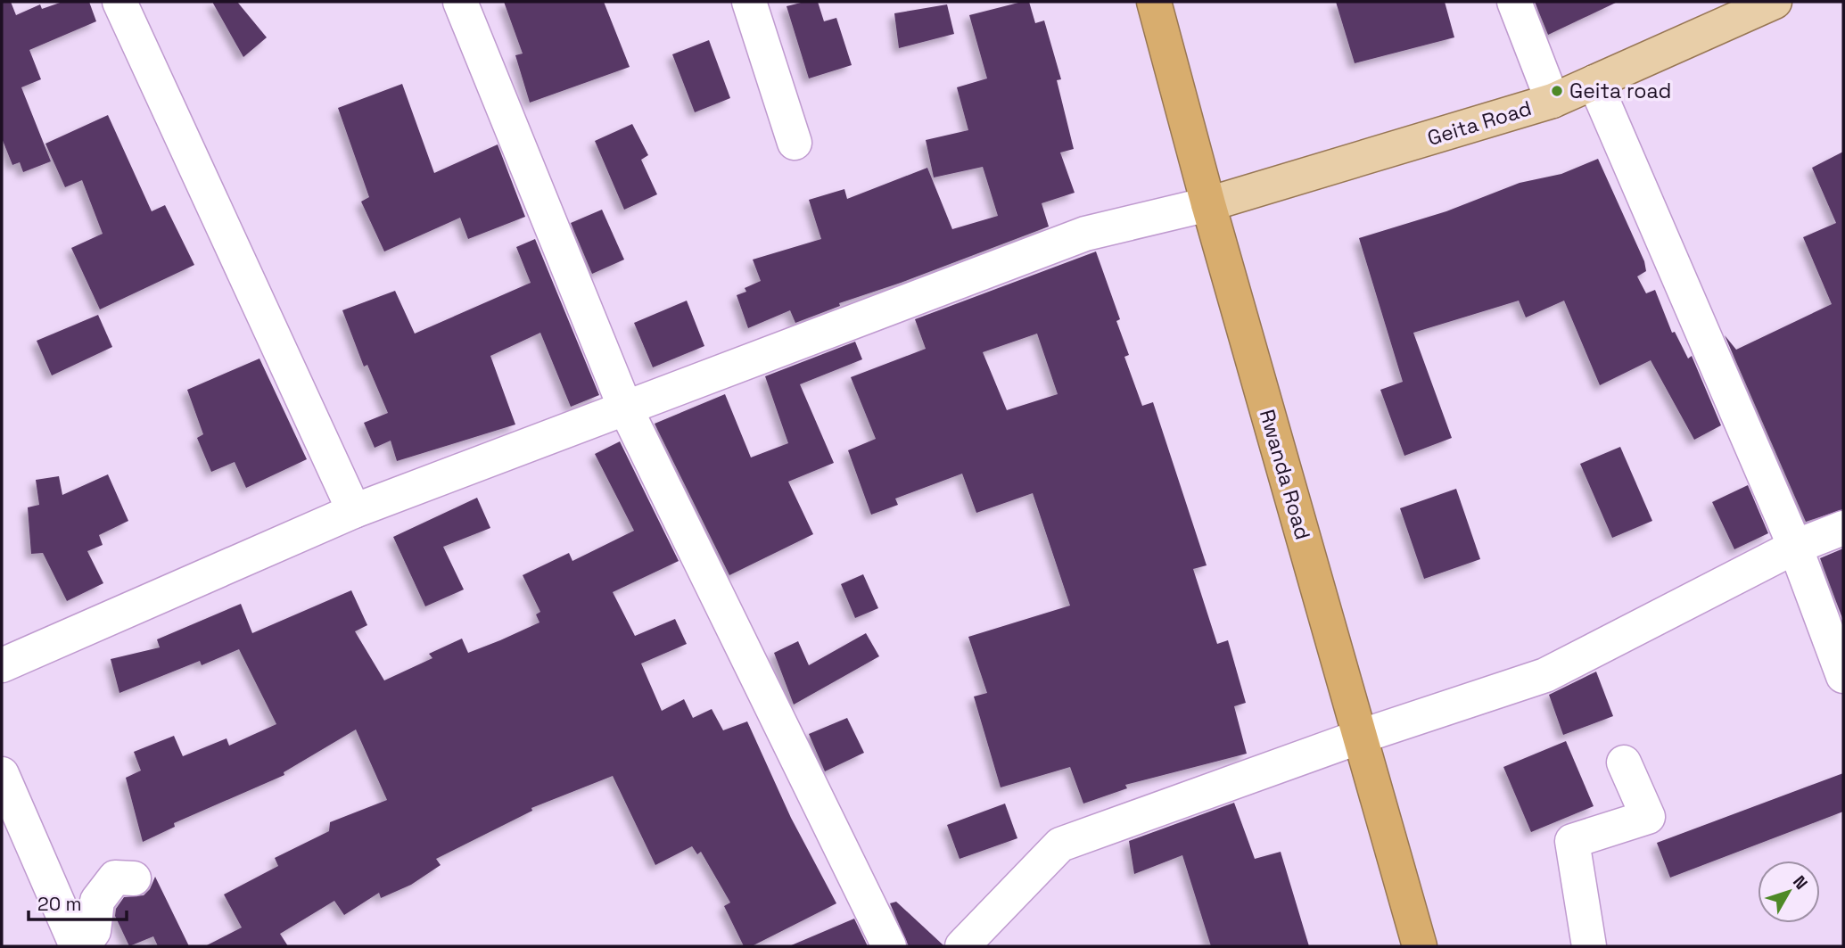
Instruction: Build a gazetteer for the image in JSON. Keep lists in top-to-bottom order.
{
  "streets": {
    "highway": ["Rwanda Road"],
    "main road": ["Geita Road"]
  },
  "crossings": [
    ["Geita Road", "Rwanda Road"]
  ],
  "places": ["Geita road"],
  "scale_bar": "20 m",
  "north": "top right"
}
